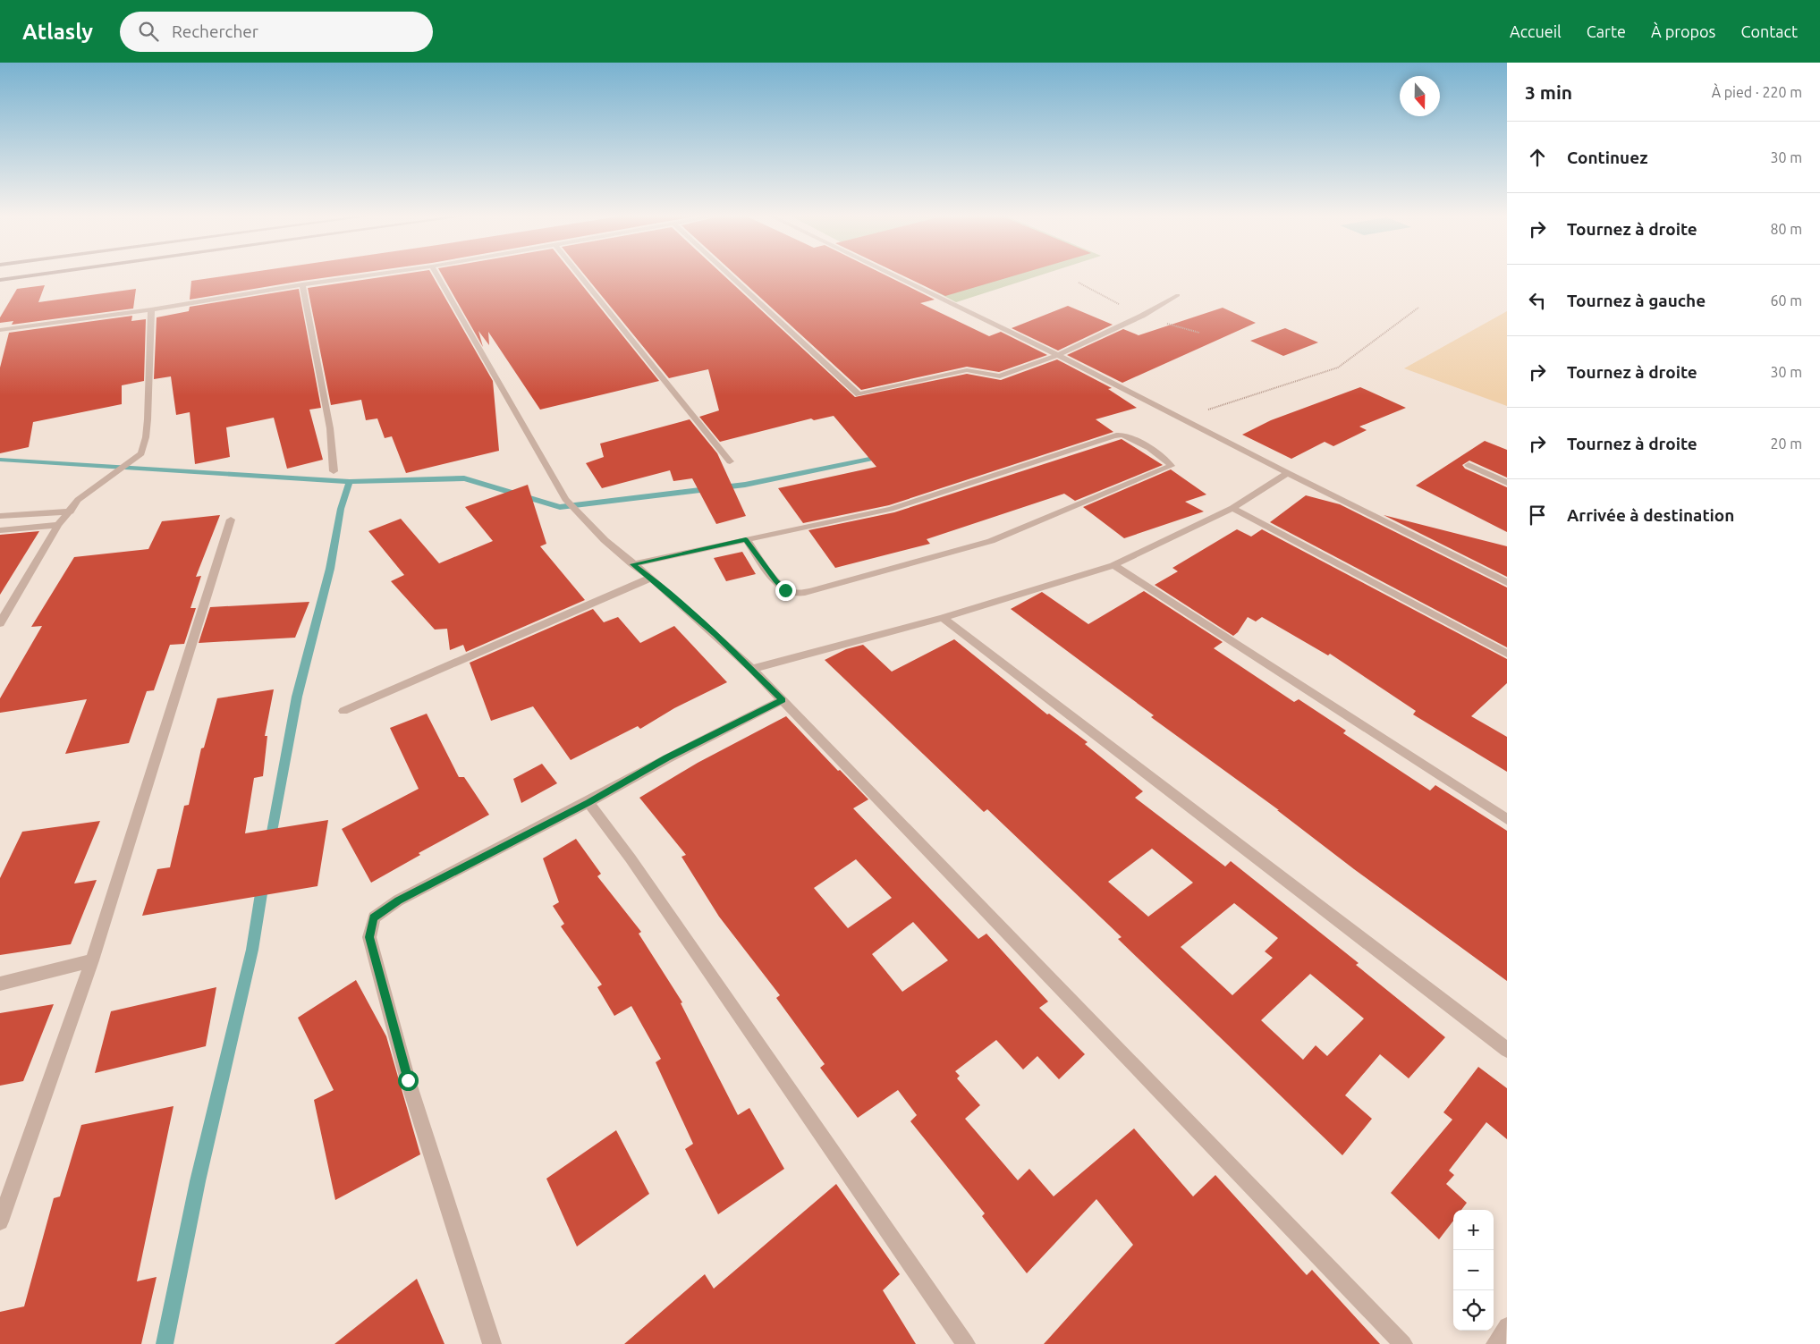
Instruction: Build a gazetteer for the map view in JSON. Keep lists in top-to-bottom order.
{
  "north": "bottom",
  "page": {
    "header": "Atlasly",
    "search": "Rechercher",
    "nav": [
      "Accueil",
      "Carte",
      "À propos",
      "Contact"
    ],
    "heading": ["3 min", "À pied · 220 m"],
    "list": [
      ["Continuez", "30 m"],
      ["Tournez à droite", "80 m"],
      ["Tournez à gauche", "60 m"],
      ["Tournez à droite", "30 m"],
      ["Tournez à droite", "20 m"],
      "Arrivée à destination"
    ],
    "map_buttons": ["+", "−"]
  }
}
